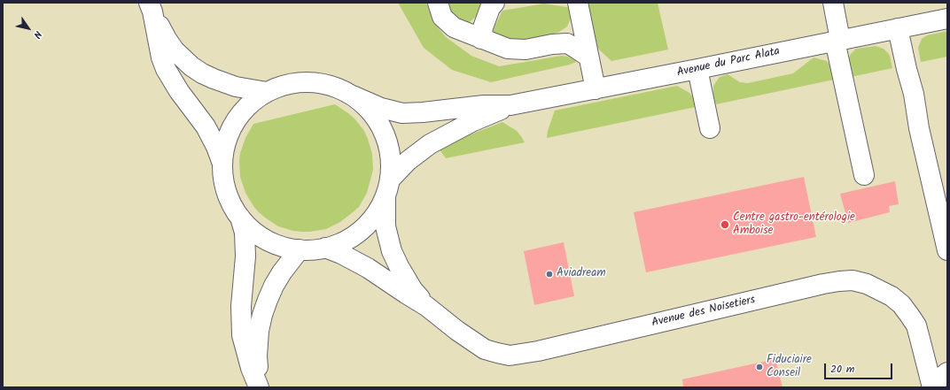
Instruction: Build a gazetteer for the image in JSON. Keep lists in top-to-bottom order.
{
  "streets": {
    "street": ["Avenue du Parc Alata", "Avenue des Noisetiers"]
  },
  "crossings": [
    ["Avenue du Parc Alata", "Avenue des Noisetiers"]
  ],
  "places": ["Centre gastro-entérologie Amboise", "Aviadream", "Fiduciaire Conseil"],
  "scale_bar": "20 m",
  "north": "bottom right"
}
